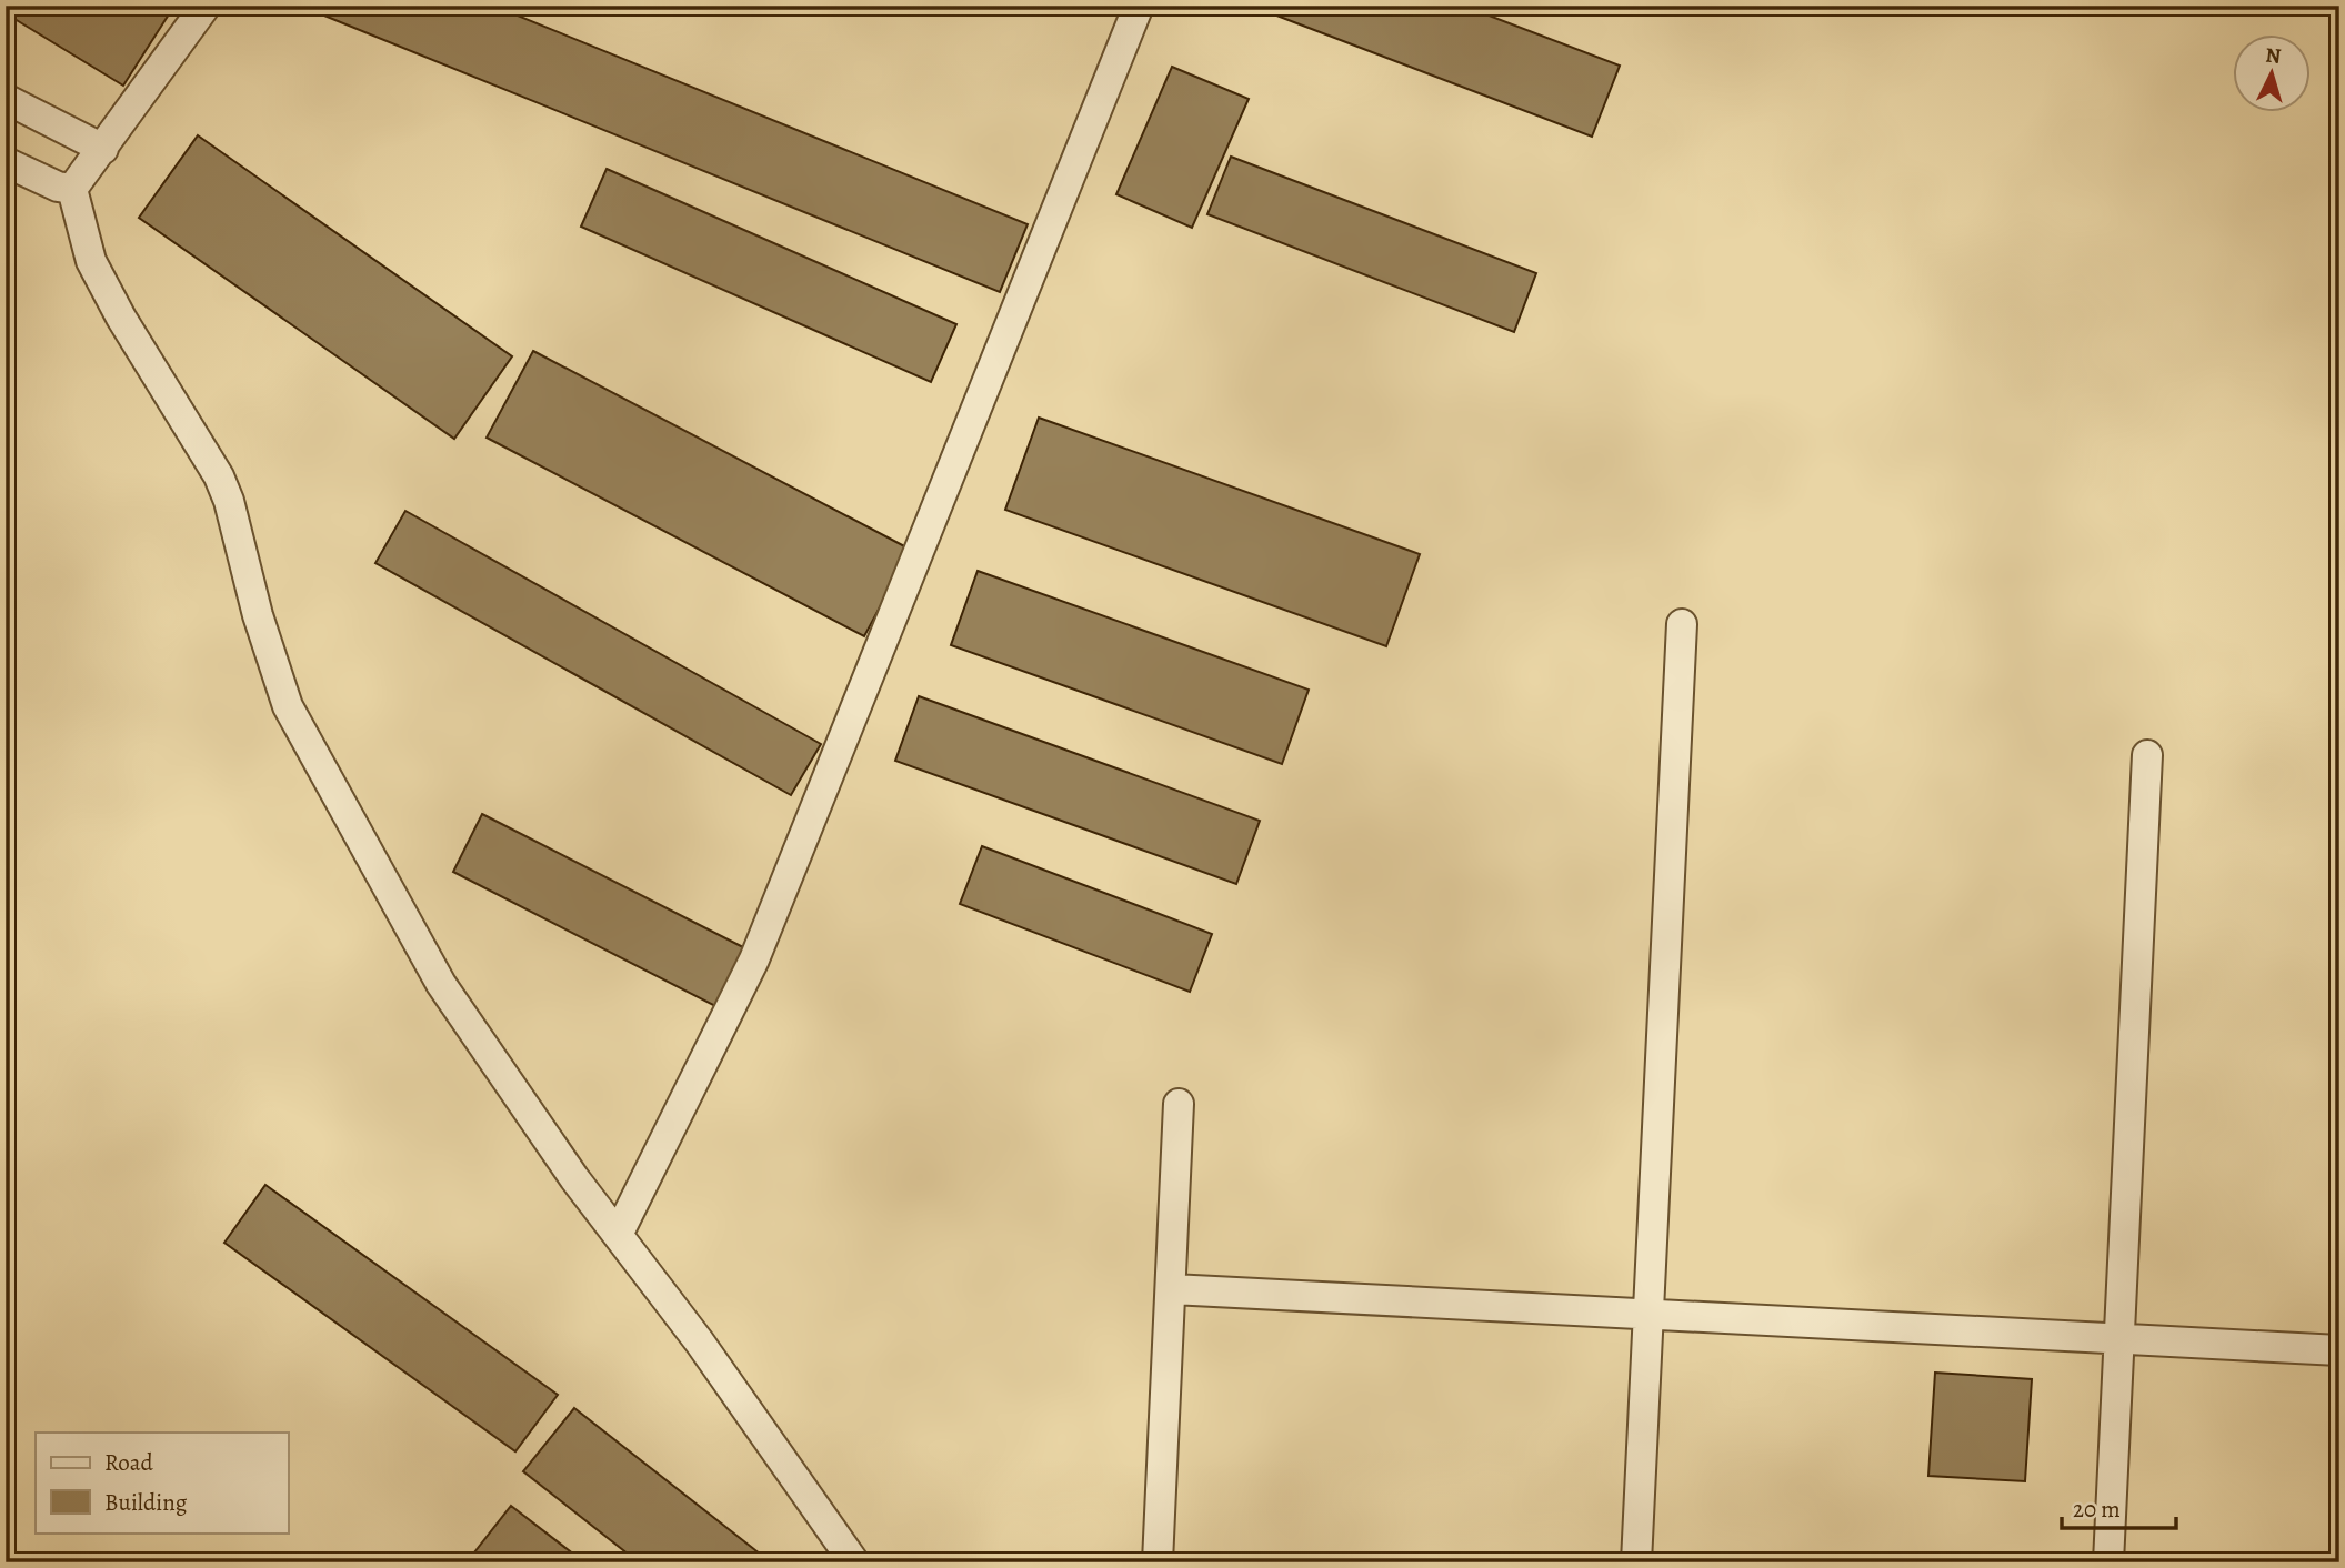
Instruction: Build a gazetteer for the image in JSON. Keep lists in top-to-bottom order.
{
  "legend": ["Road", "Building"],
  "scale_bar": "20 m",
  "north": "top"
}
